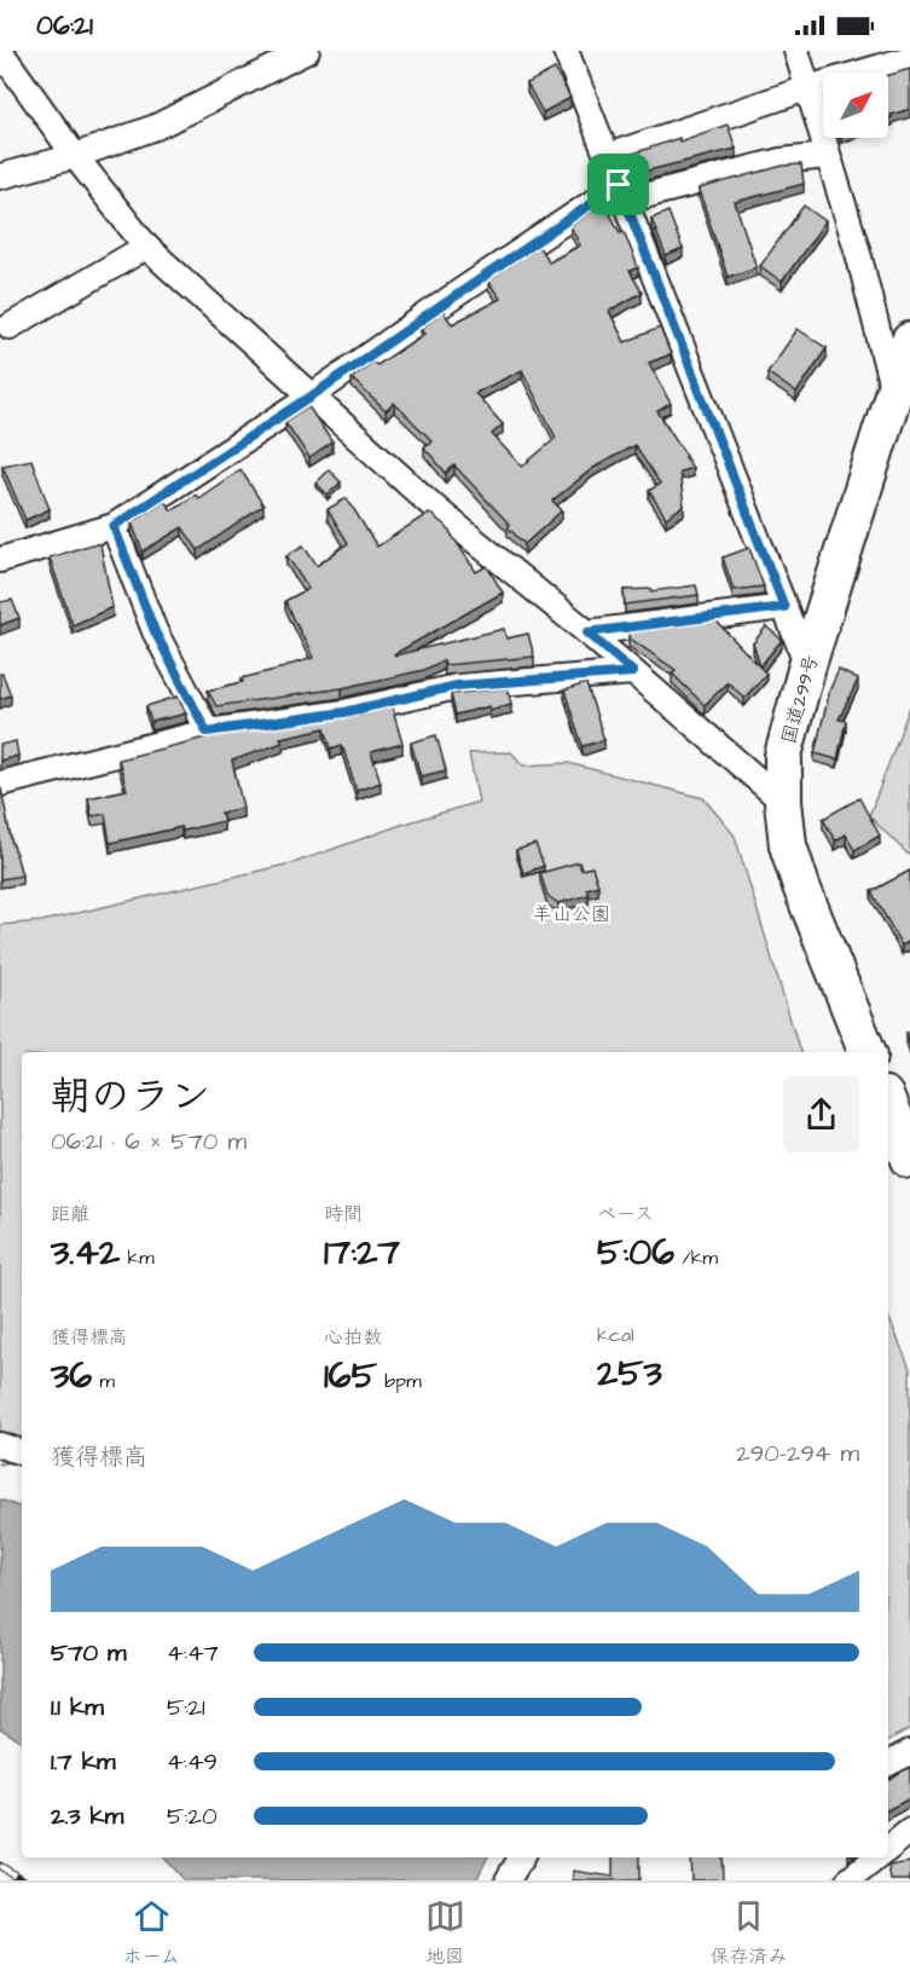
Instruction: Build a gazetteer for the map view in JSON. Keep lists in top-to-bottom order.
{
  "streets": {
    "highway": ["国道299号"]
  },
  "parks": ["羊山公園"],
  "north": "top right",
  "page": {
    "status": "06:21",
    "heading": ["朝のラン", "06:21 · 6 × 570 m"],
    "stats": [
      ["距離", "3.42 km"],
      ["時間", "17:27"],
      ["ペース", "5:06 /km"],
      ["獲得標高", "36 m"],
      ["心拍数", "165 bpm"],
      ["kcal", "253"]
    ],
    "chart": ["獲得標高", "290–294 m"],
    "list": [
      {
        "name": "570 m",
        "note": "4:47"
      },
      {
        "name": "1.1 km",
        "note": "5:21"
      },
      {
        "name": "1.7 km",
        "note": "4:49"
      },
      {
        "name": "2.3 km",
        "note": "5:20"
      }
    ],
    "tabs": ["ホーム", "地図", "保存済み"]
  }
}
